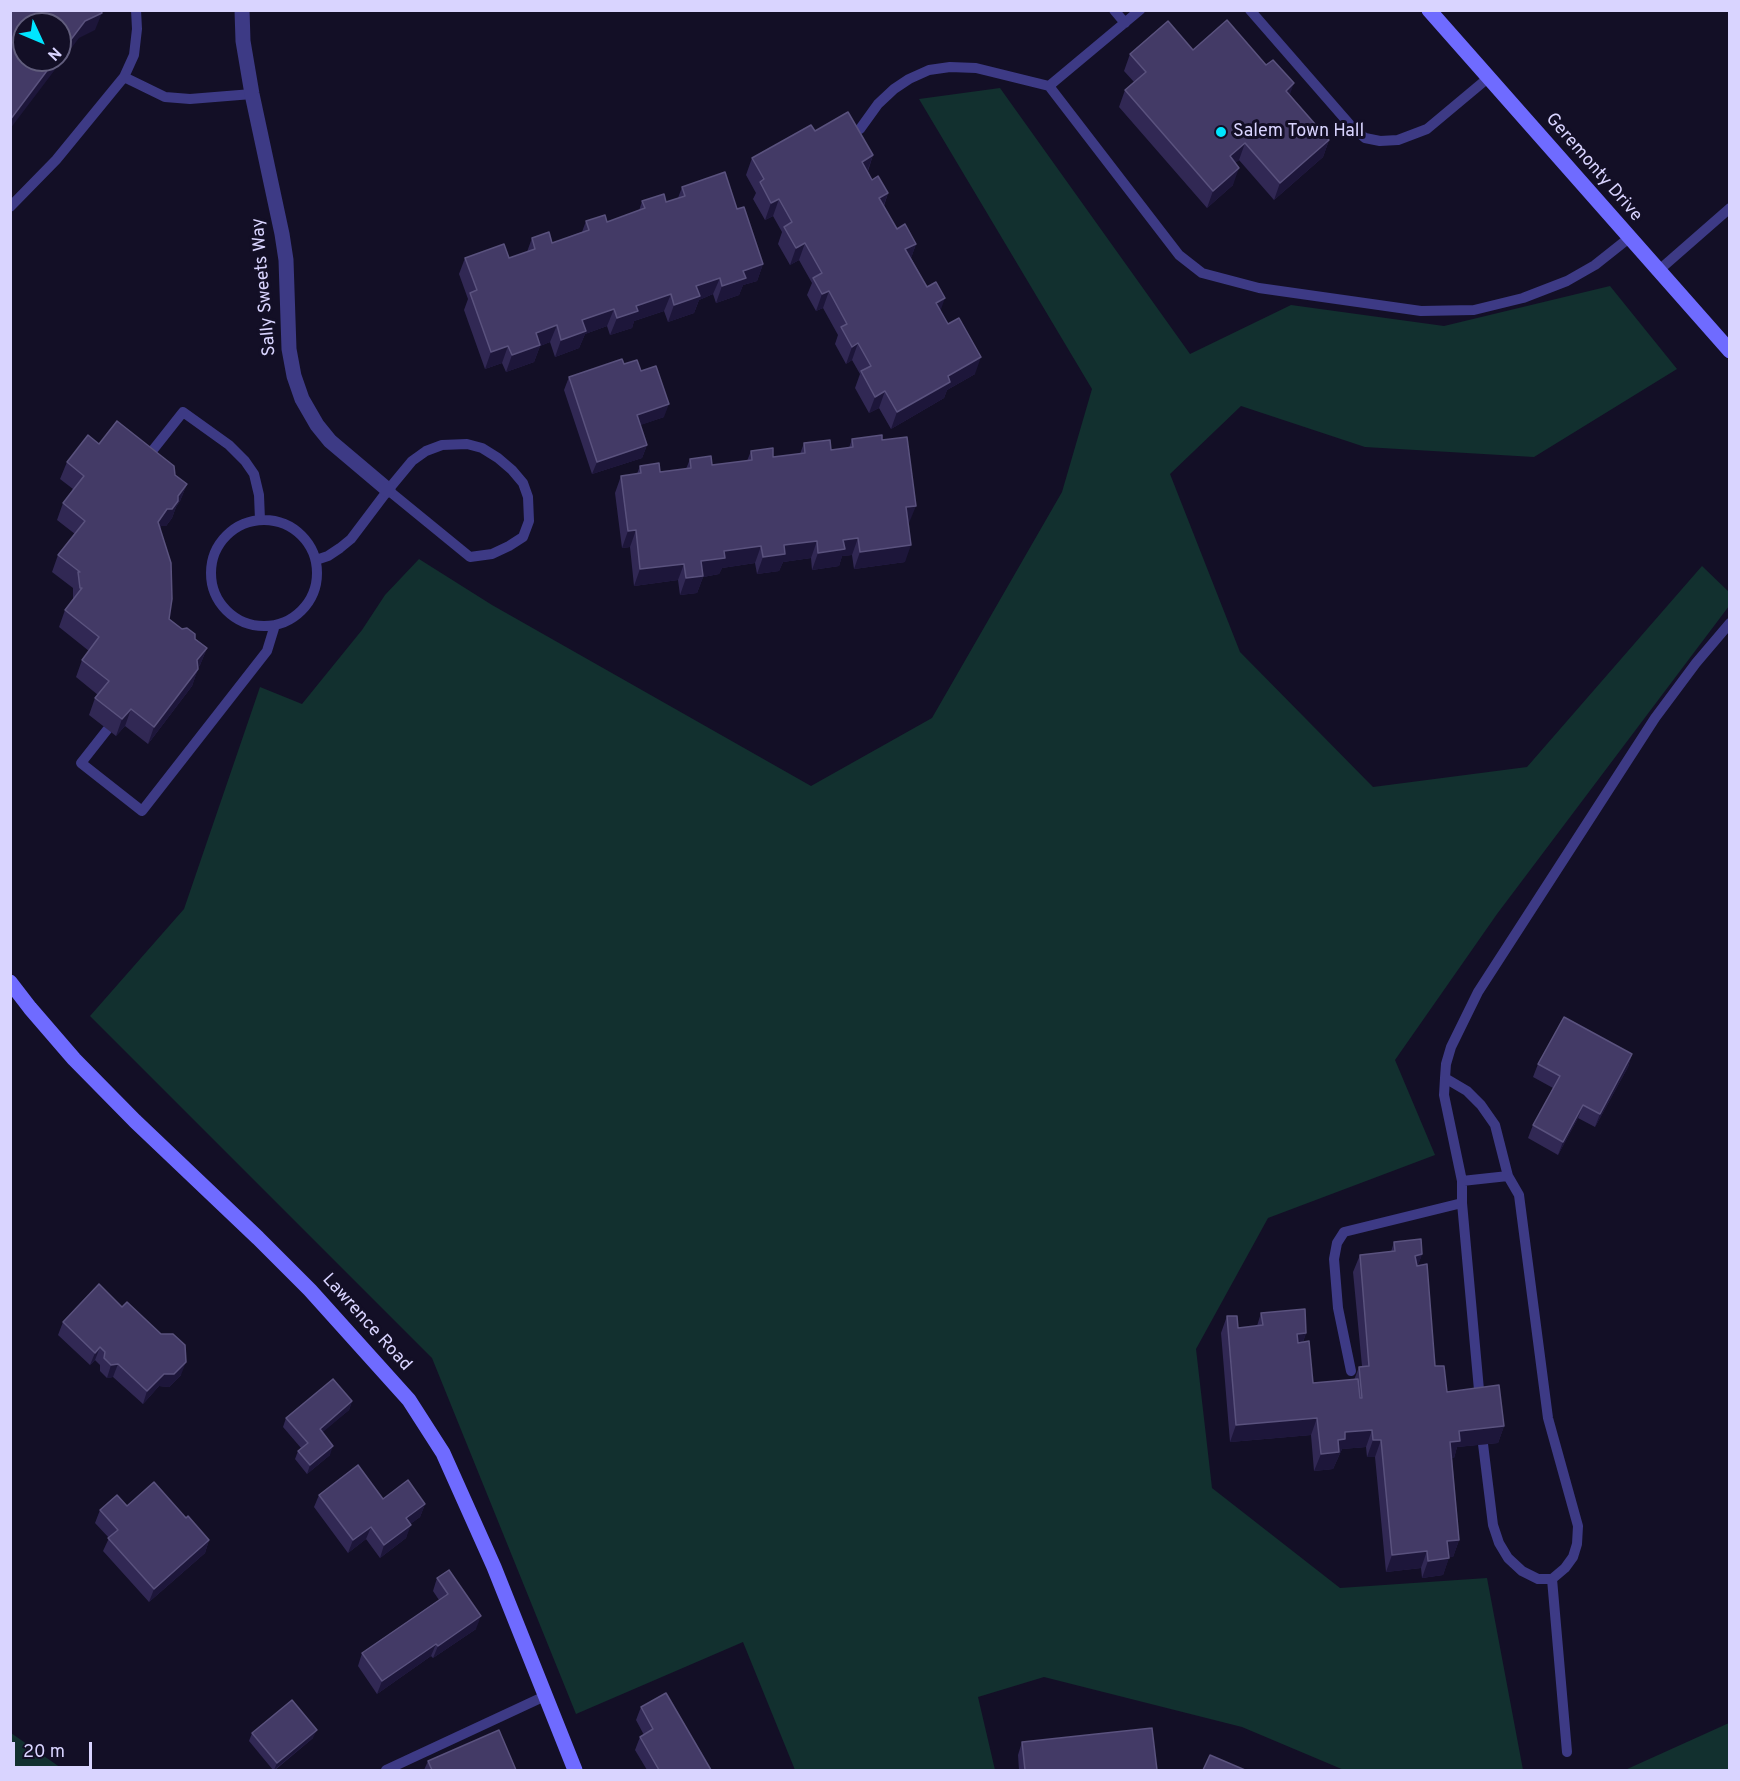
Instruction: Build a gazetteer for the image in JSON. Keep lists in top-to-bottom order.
{
  "streets": {
    "street": ["Geremonty Drive", "Sally Sweets Way", "Lawrence Road"]
  },
  "places": ["Salem Town Hall"],
  "scale_bar": "20 m",
  "north": "bottom right"
}
